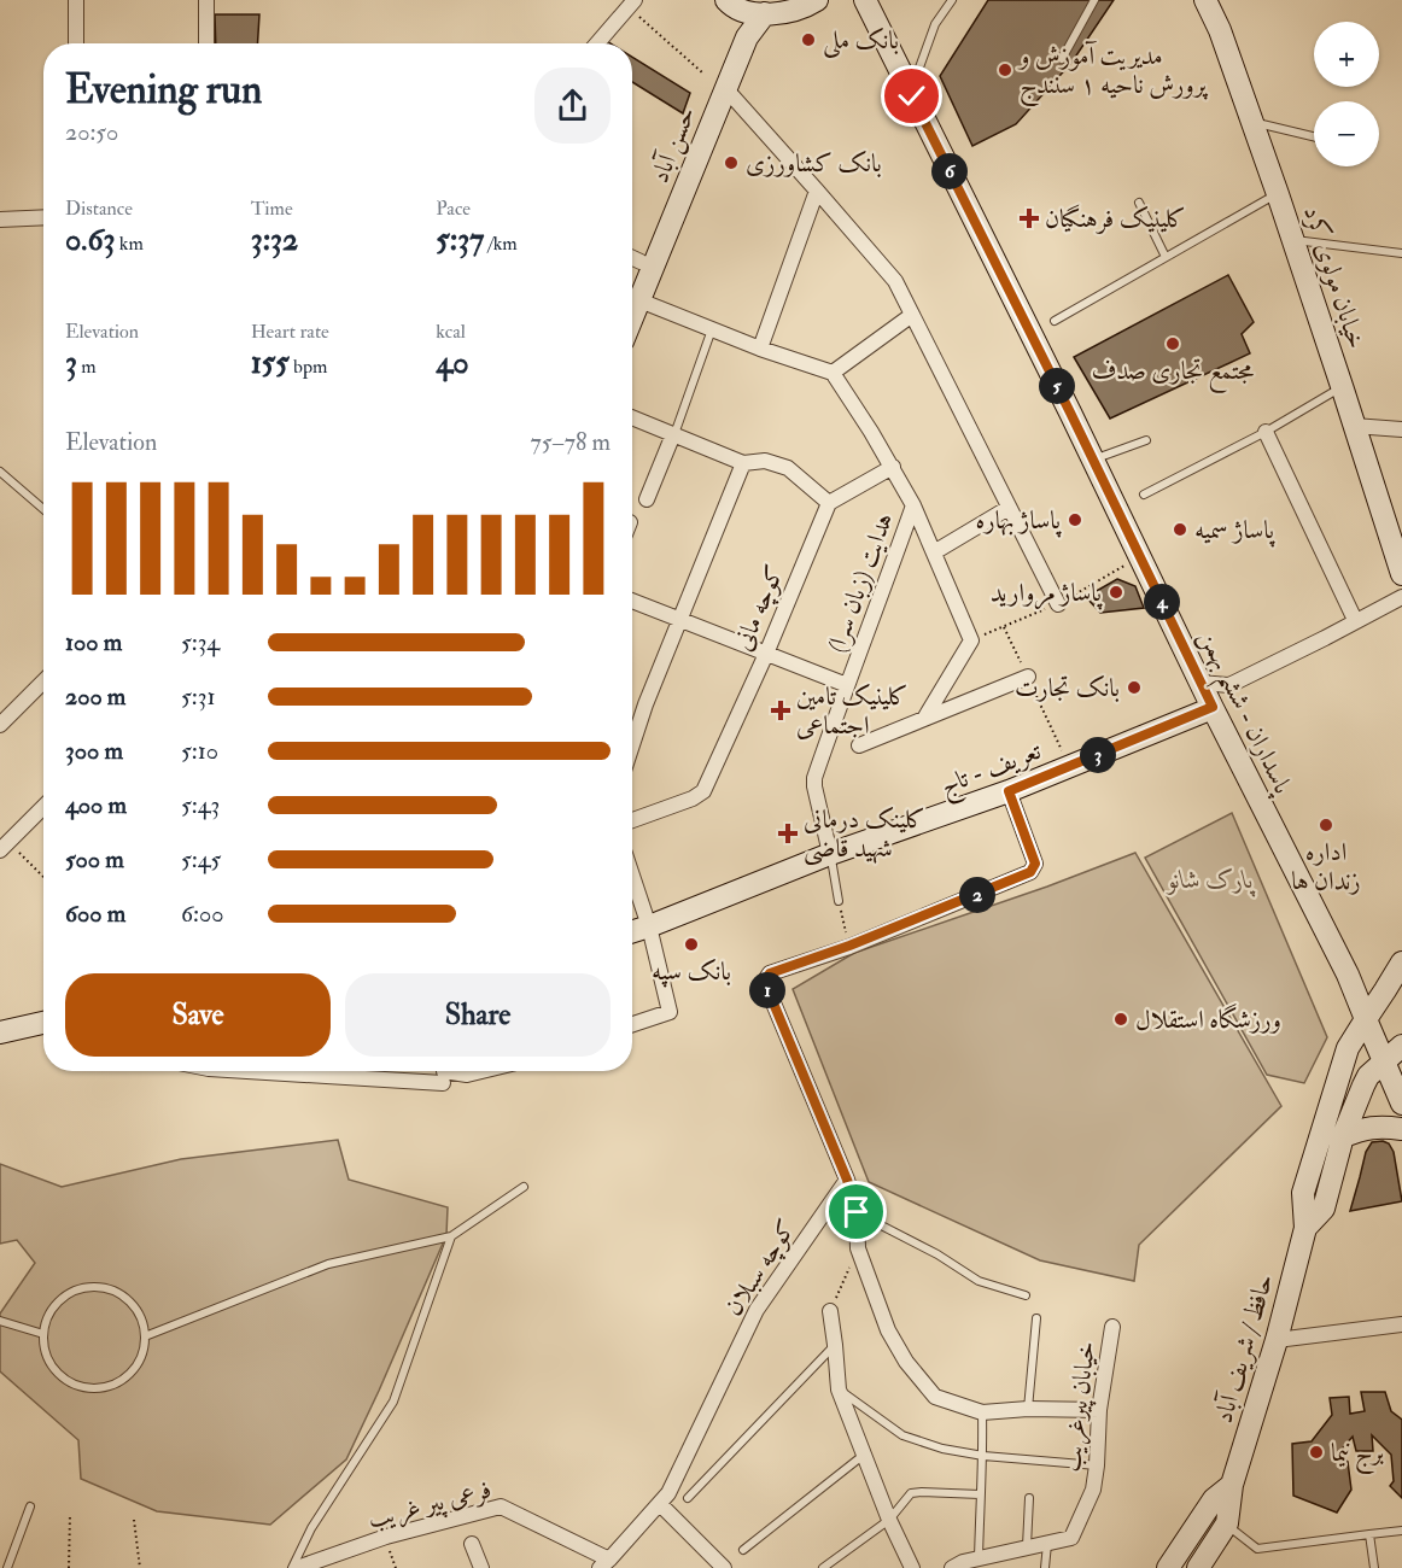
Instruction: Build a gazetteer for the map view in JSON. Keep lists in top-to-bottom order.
{
  "streets": {
    "street": [
      "حسن آباد",
      "خیابان مولوی کرد",
      "هدایت (زبان سرا)",
      "کوچه مانی",
      "پاسداران - ششم بهمن",
      "تعریف - تاج",
      "کوچه سبلان",
      "حافظ / شریف آباد",
      "خیابان پیرغریب",
      "فرعی پیر غریب"
    ]
  },
  "crossings": [
    ["هدایت (زبان سرا)", "تعریف - تاج"],
    ["پاسداران - ششم بهمن", "تعریف - تاج"],
    ["پاسداران - ششم بهمن", "حافظ / شریف آباد"],
    ["کوچه سبلان", "فرعی پیر غریب"]
  ],
  "parks": ["پارک شانو"],
  "places": {
    "other": [
      "بانک ملی",
      "مدیریت آموزش و پرورش ناحیه ۱ سنندج",
      "بانک کشاورزی",
      "مجتمع تجاری صدف",
      "پاساژ بهاره",
      "پاساژ سمیه",
      "پاساژ مروارید",
      "بانک تجارت",
      "اداره زندان ها",
      "بانک سپه",
      "ورزشگاه استقلال",
      "برج نیما"
    ],
    "health": ["کلینیک فرهنگیان", "کلینیک تامین اجتماعی", "کلینک درمانی شهید قاضی"]
  },
  "page": {
    "map_buttons": ["+", "−"],
    "heading": ["Evening run", "20:50"],
    "pins": [
      "6",
      "5",
      "4",
      "3",
      "2",
      "1"
    ],
    "stats": [
      ["Distance", "0.63 km"],
      ["Time", "3:32"],
      ["Pace", "5:37 /km"],
      ["Elevation", "3 m"],
      ["Heart rate", "155 bpm"],
      ["kcal", "40"]
    ],
    "chart": ["Elevation", "75–78 m"],
    "list": [
      {
        "name": "100 m",
        "note": "5:34"
      },
      {
        "name": "200 m",
        "note": "5:31"
      },
      {
        "name": "300 m",
        "note": "5:10"
      },
      {
        "name": "400 m",
        "note": "5:43"
      },
      {
        "name": "500 m",
        "note": "5:45"
      },
      {
        "name": "600 m",
        "note": "6:00"
      }
    ],
    "buttons": ["Save", "Share"]
  }
}
